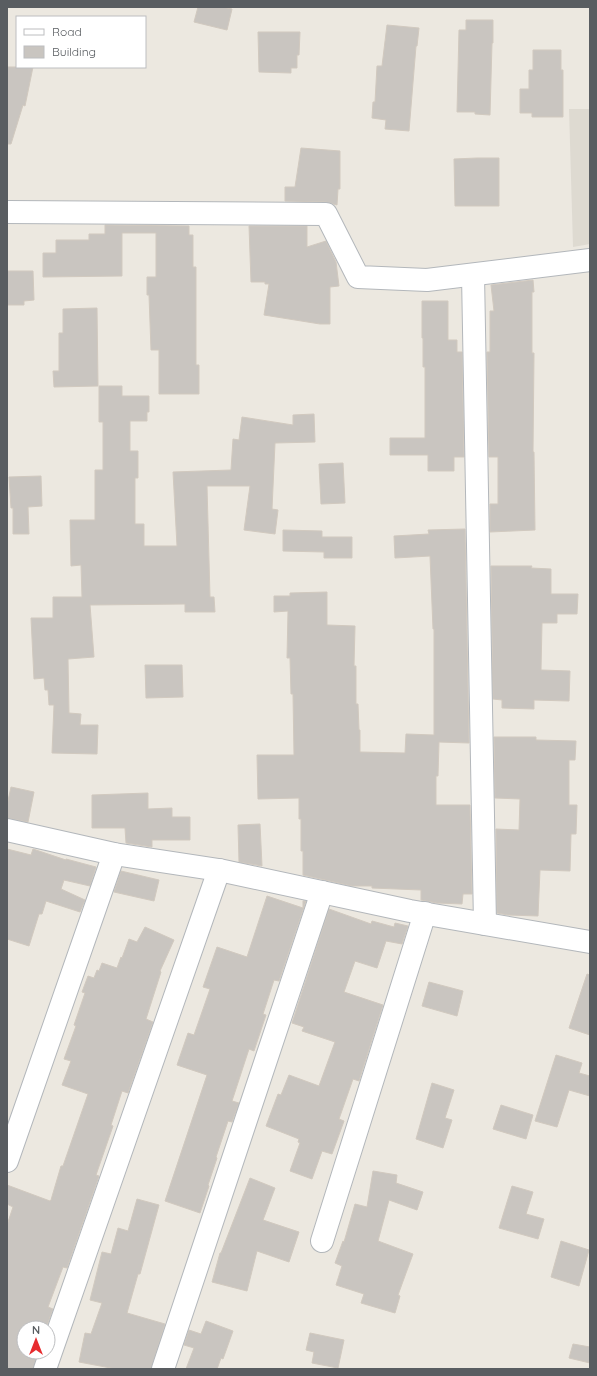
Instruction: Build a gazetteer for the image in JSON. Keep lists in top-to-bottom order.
{
  "legend": ["Road", "Building"],
  "north": "top"
}
